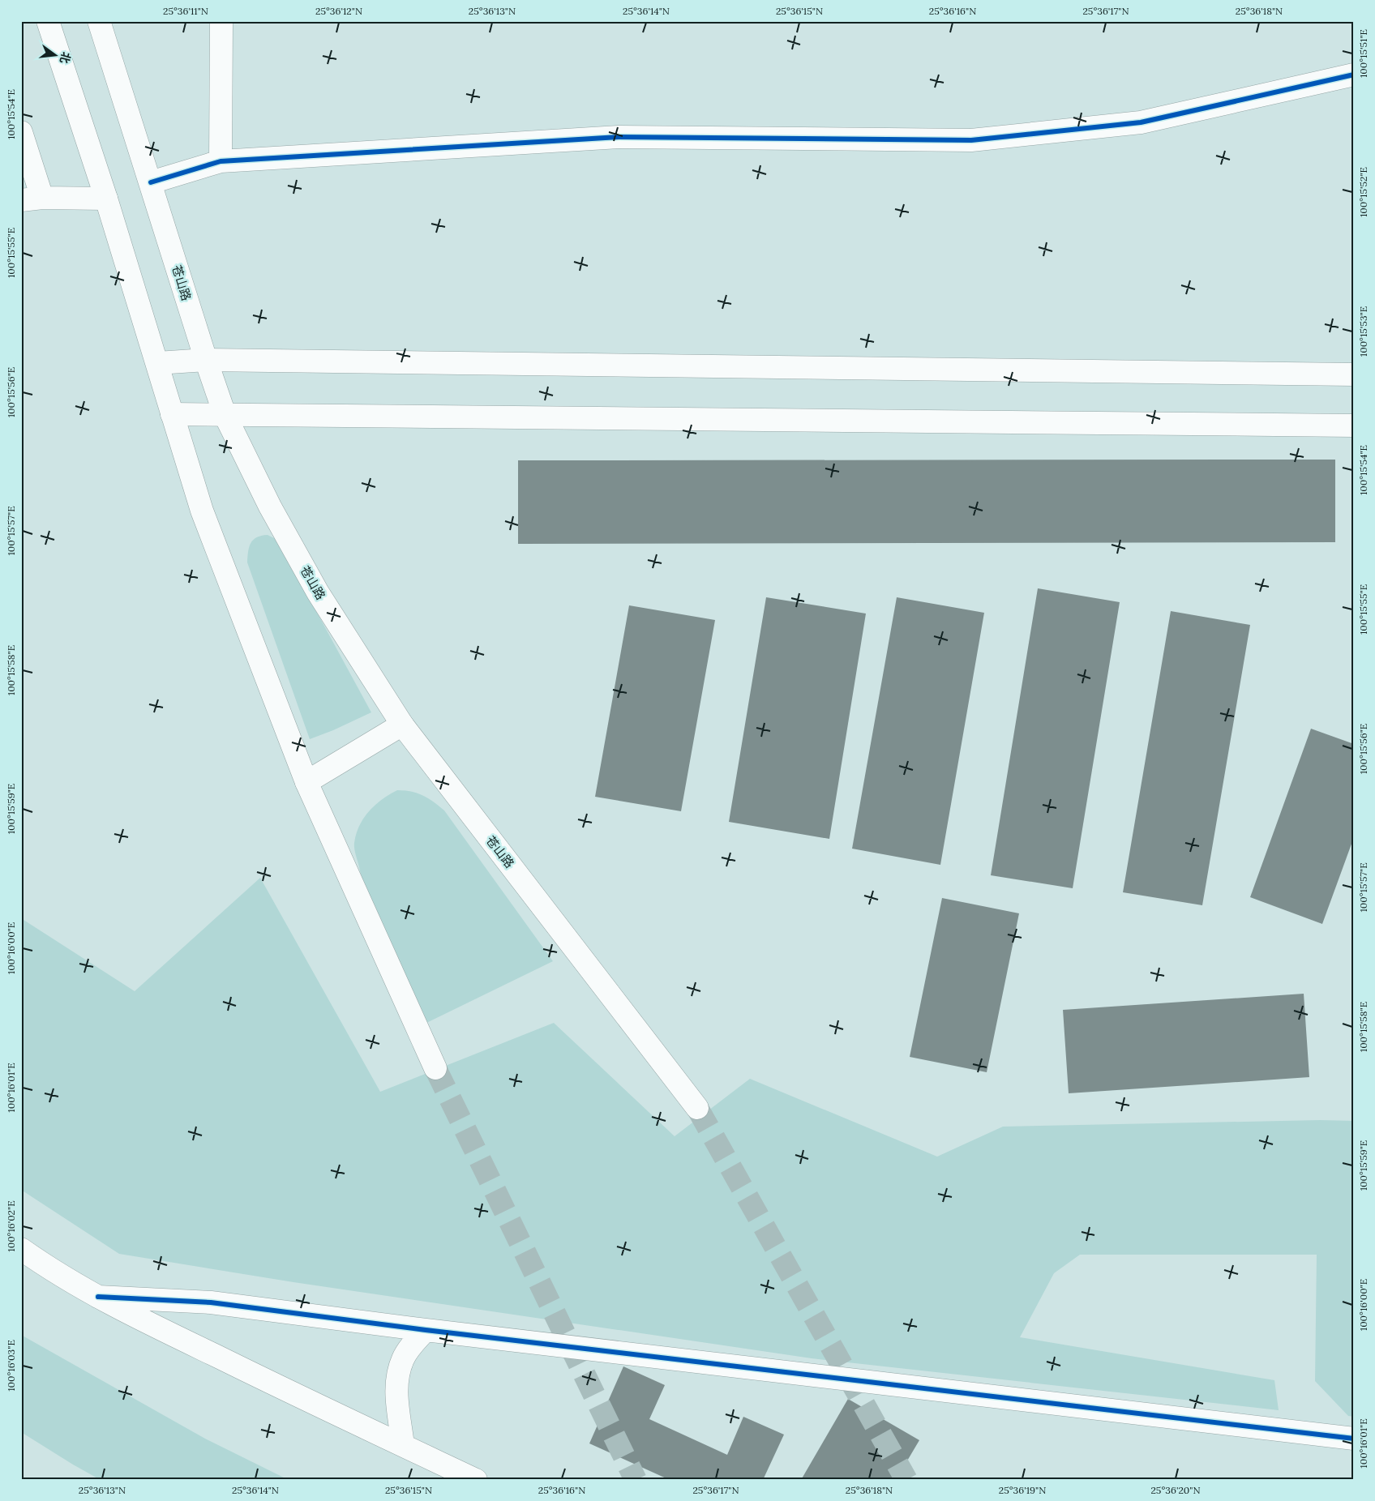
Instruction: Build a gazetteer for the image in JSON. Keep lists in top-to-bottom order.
{
  "streets": {
    "street": ["苍山路"]
  },
  "north": "right",
  "coordinates": [
    "25°36'11\"N",
    "25°36'12\"N",
    "25°36'13\"N",
    "25°36'14\"N",
    "25°36'15\"N",
    "25°36'16\"N",
    "25°36'17\"N",
    "25°36'18\"N",
    "100°15'51\"E",
    "100°15'54\"E",
    "100°15'52\"E",
    "100°15'55\"E",
    "100°15'53\"E",
    "100°15'56\"E",
    "100°15'57\"E",
    "100°15'58\"E",
    "100°15'59\"E",
    "100°16'00\"E",
    "100°16'01\"E",
    "100°16'02\"E",
    "100°16'03\"E",
    "25°36'19\"N",
    "25°36'20\"N"
  ]
}
